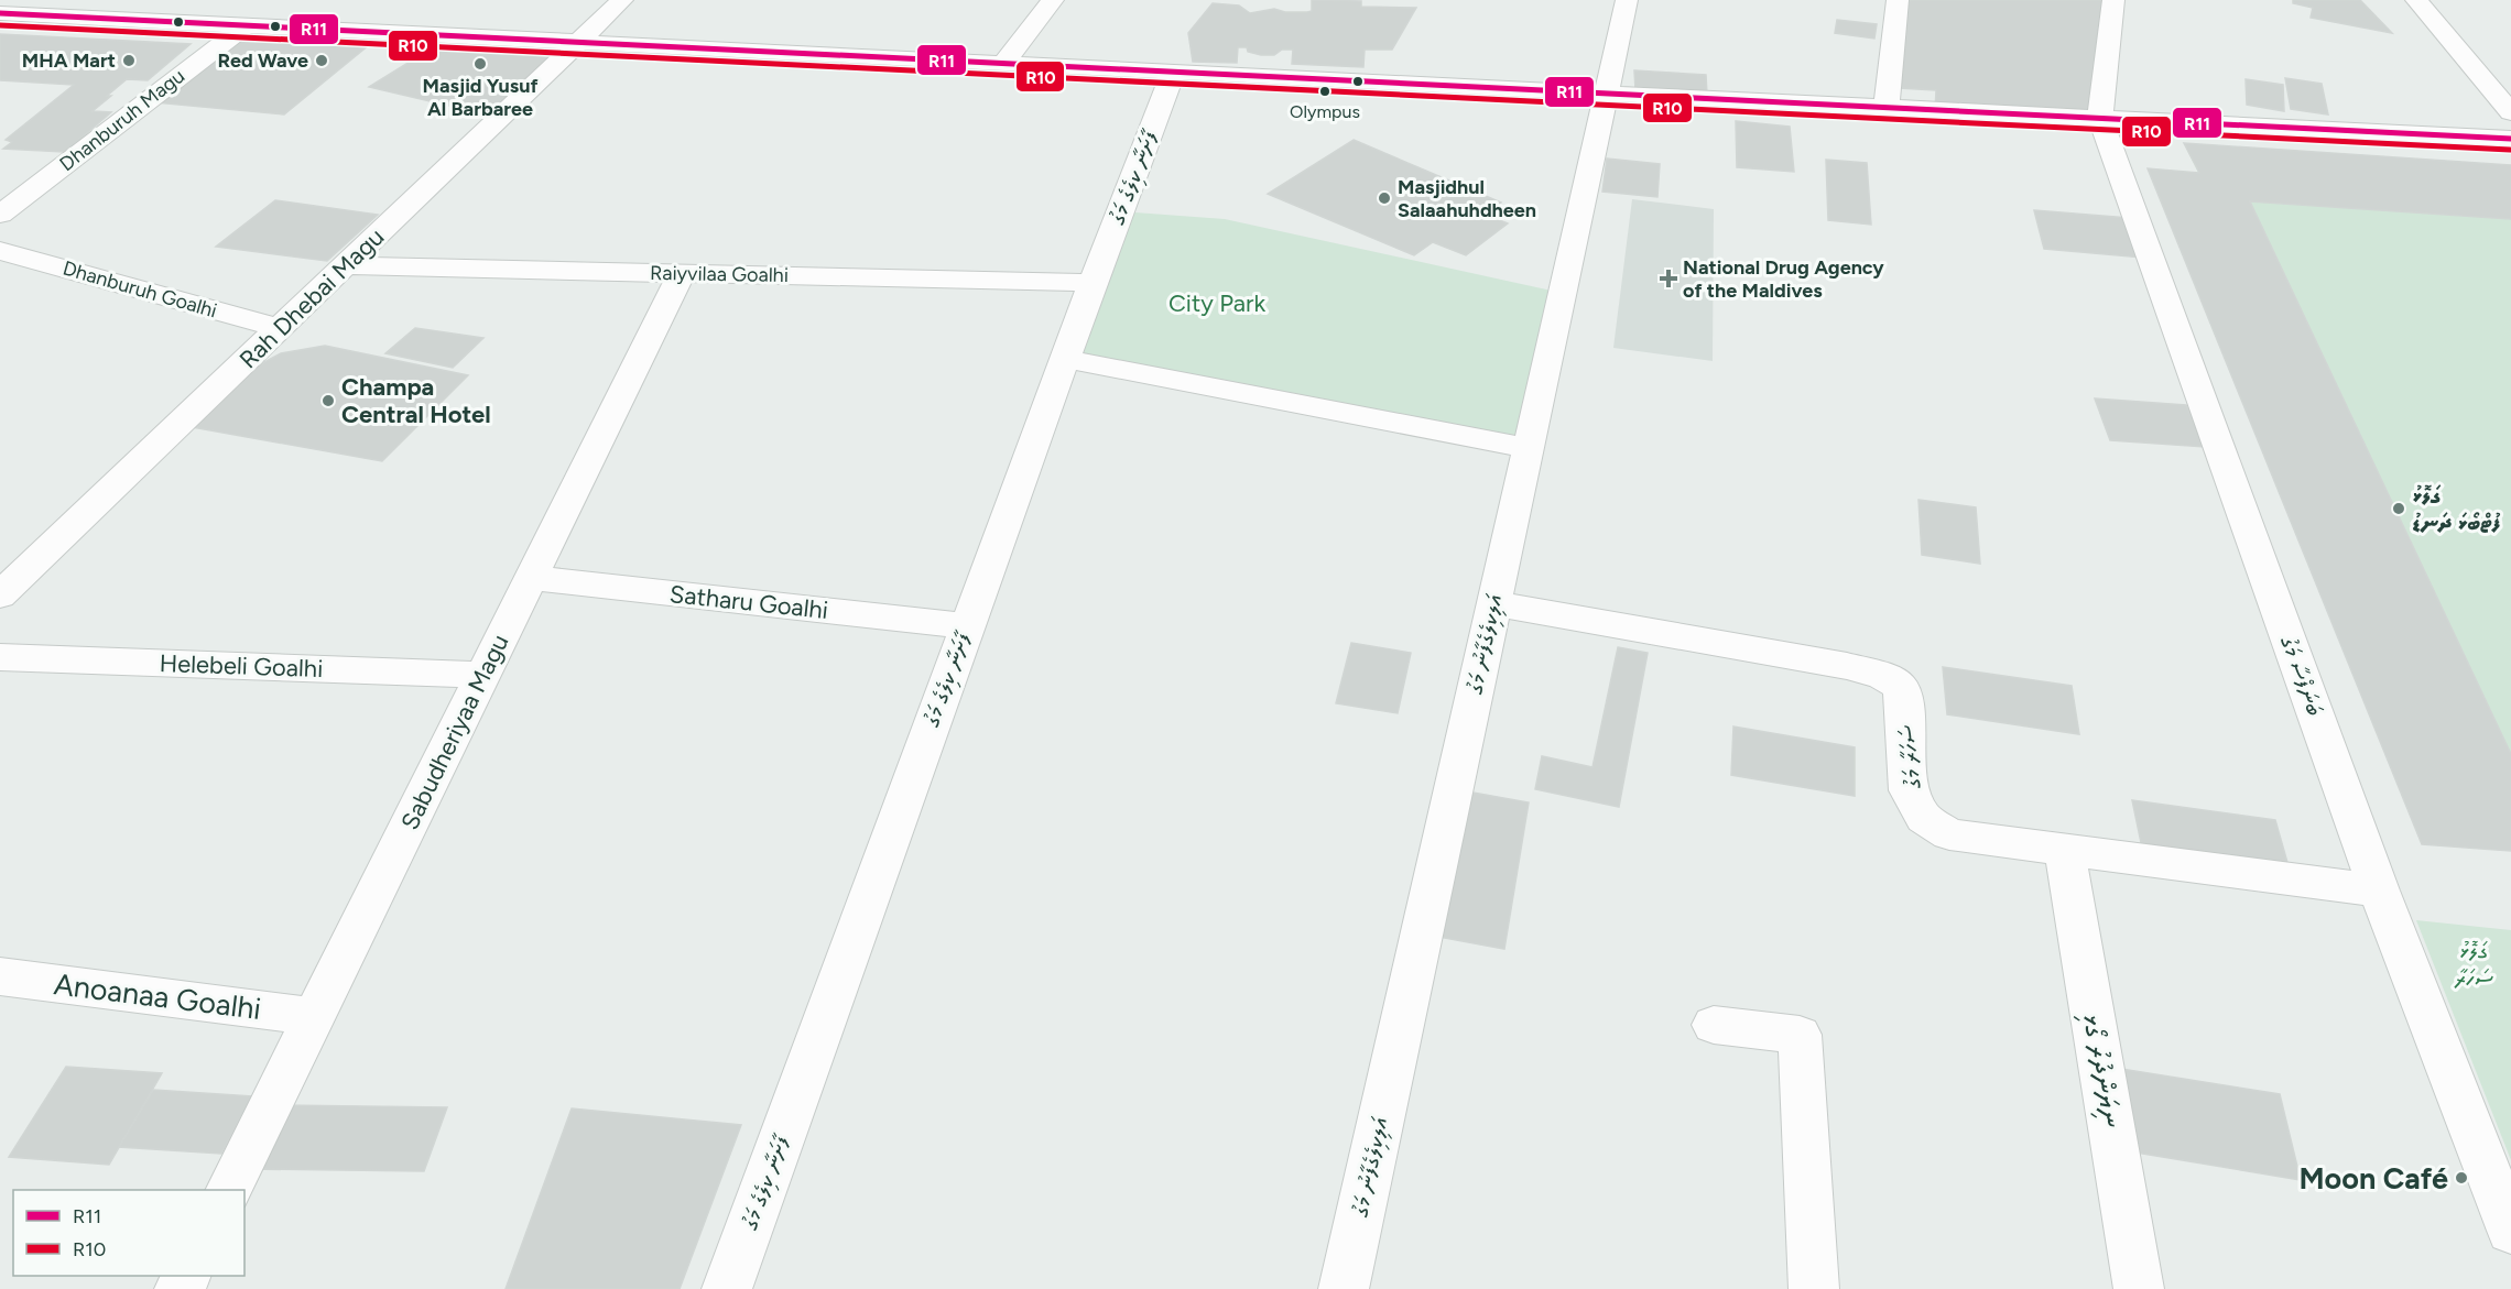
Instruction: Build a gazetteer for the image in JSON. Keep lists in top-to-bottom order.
{
  "streets": {
    "street": [
      "Dhanburuh Magu",
      "ފާށަނާ ކިލެގެ މަގު",
      "Raiyvilaa Goalhi",
      "Dhanburuh Goalhi",
      "Rah Dhebai Magu",
      "Satharu Goalhi",
      "އަލިކިލެގެފާނު މަގު",
      "Helebeli Goalhi",
      "ބަނަފްސާ މަގު",
      "Sabudheriyaa Magu",
      "ސަހަރާ މަގު",
      "Anoanaa Goalhi",
      "ނިޔަންދުރު ގޯޅި"
    ]
  },
  "crossings": [
    ["ފާށަނާ ކިލެގެ މަގު", "Raiyvilaa Goalhi"],
    ["ފާށަނާ ކިލެގެ މަގު", "Satharu Goalhi"],
    ["Raiyvilaa Goalhi", "Rah Dhebai Magu"],
    ["Raiyvilaa Goalhi", "Sabudheriyaa Magu"],
    ["Dhanburuh Goalhi", "Rah Dhebai Magu"],
    ["Satharu Goalhi", "Sabudheriyaa Magu"],
    ["އަލިކިލެގެފާނު މަގު", "ސަހަރާ މަގު"],
    ["Helebeli Goalhi", "Sabudheriyaa Magu"],
    ["ބަނަފްސާ މަގު", "ސަހަރާ މަގު"],
    ["Sabudheriyaa Magu", "Anoanaa Goalhi"],
    ["ސަހަރާ މަގު", "ނިޔަންދުރު ގޯޅި"]
  ],
  "parks": ["City Park", "ގަލޮޅު ސަހަރާ"],
  "places": {
    "other": [
      "MHA Mart",
      "Red Wave",
      "Masjid Yusuf Al Barbaree",
      "Olympus",
      "Masjidhul Salaahuhdheen",
      "Champa Central Hotel",
      "ގަލޮޅު ފުޓްބޯޅަ ދަނޑު",
      "Moon Café"
    ],
    "health": ["National Drug Agency of the Maldives"]
  },
  "lines": ["transit line R11", "transit line R10"],
  "legend": ["R11", "R10"]
}
